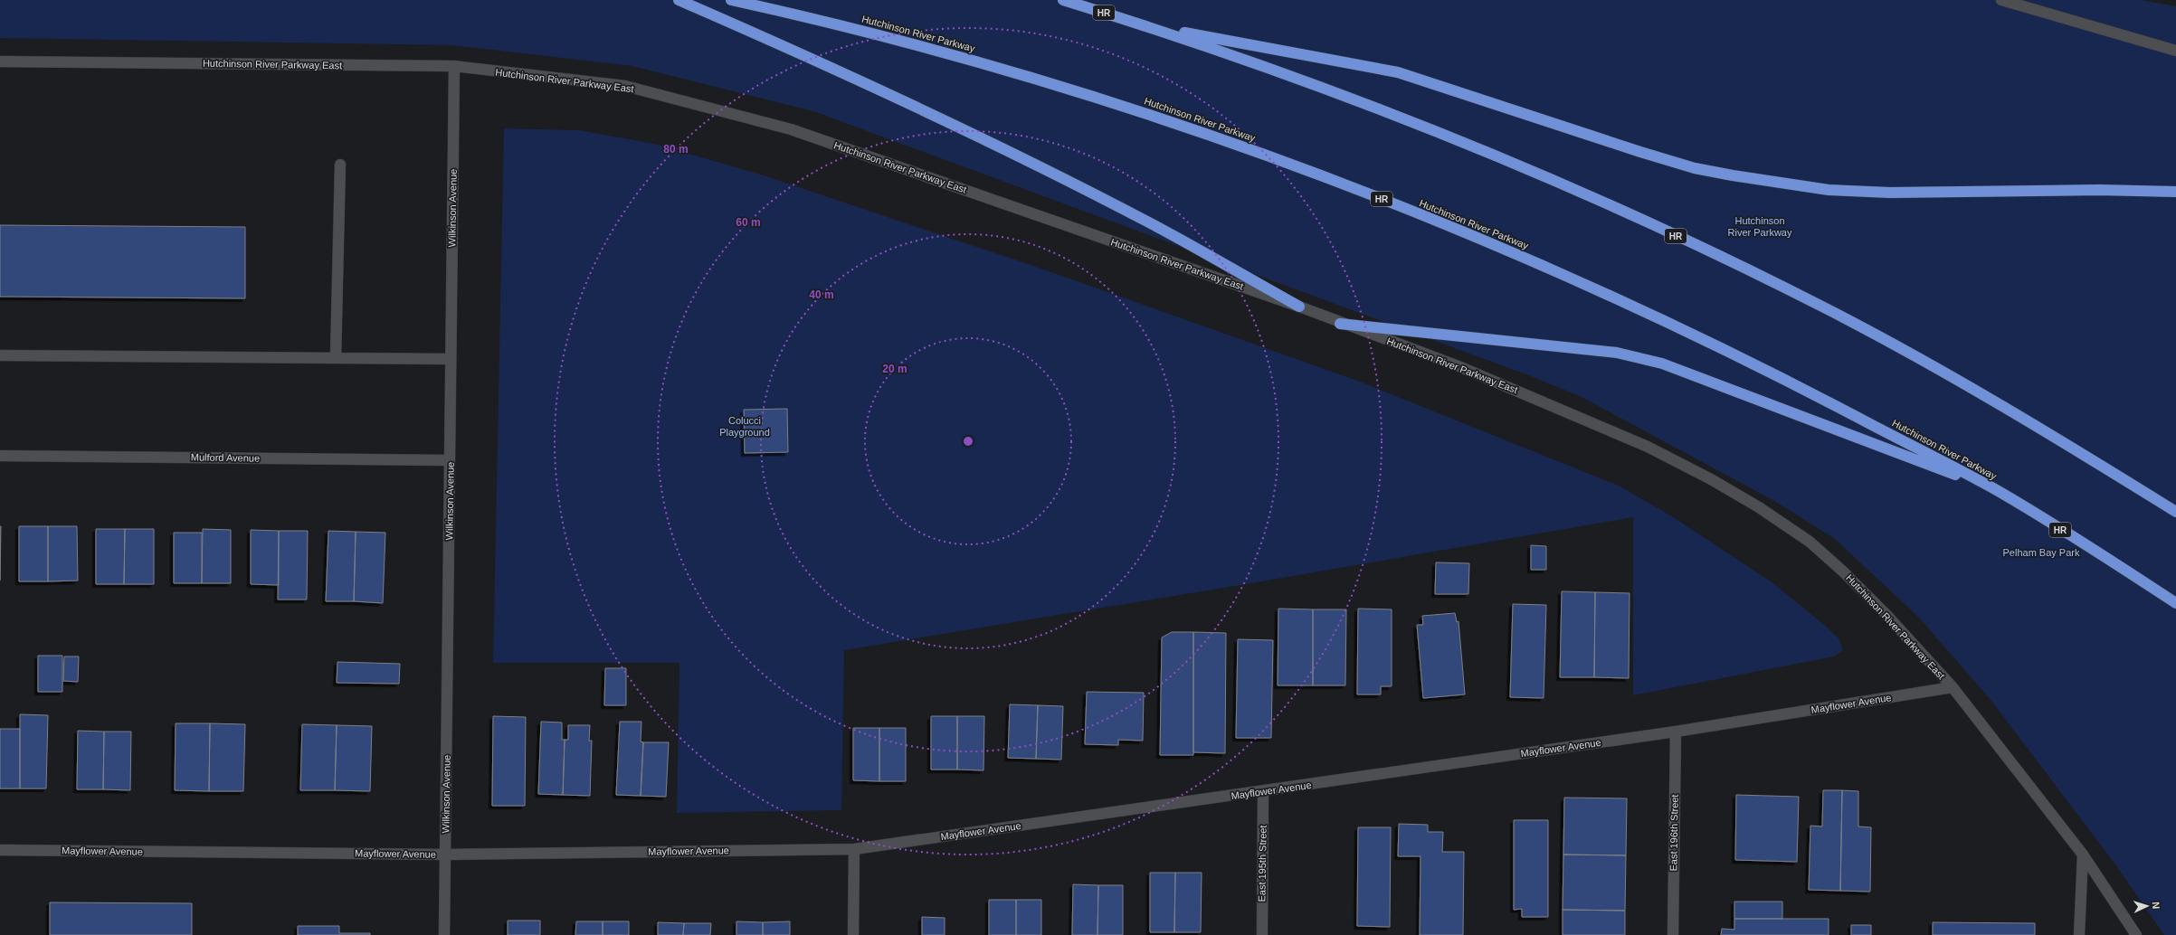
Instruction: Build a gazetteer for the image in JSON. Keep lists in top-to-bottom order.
{
  "streets": {
    "highway": ["HR", "Hutchinson River Parkway"],
    "street": [
      "Hutchinson River Parkway East",
      "Wilkinson Avenue",
      "Mulford Avenue",
      "Mayflower Avenue",
      "East 196th Street",
      "East 195th Street"
    ]
  },
  "crossings": [
    ["Hutchinson River Parkway East", "Wilkinson Avenue"],
    ["Hutchinson River Parkway East", "Mayflower Avenue"],
    ["Wilkinson Avenue", "Mulford Avenue"],
    ["Wilkinson Avenue", "Mayflower Avenue"],
    ["Mayflower Avenue", "East 196th Street"],
    ["Mayflower Avenue", "East 195th Street"]
  ],
  "parks": ["Hutchinson River Parkway", "Colucci Playground", "Pelham Bay Park"],
  "north": "right",
  "rings": [
    "80 m",
    "60 m",
    "40 m",
    "20 m"
  ]
}
